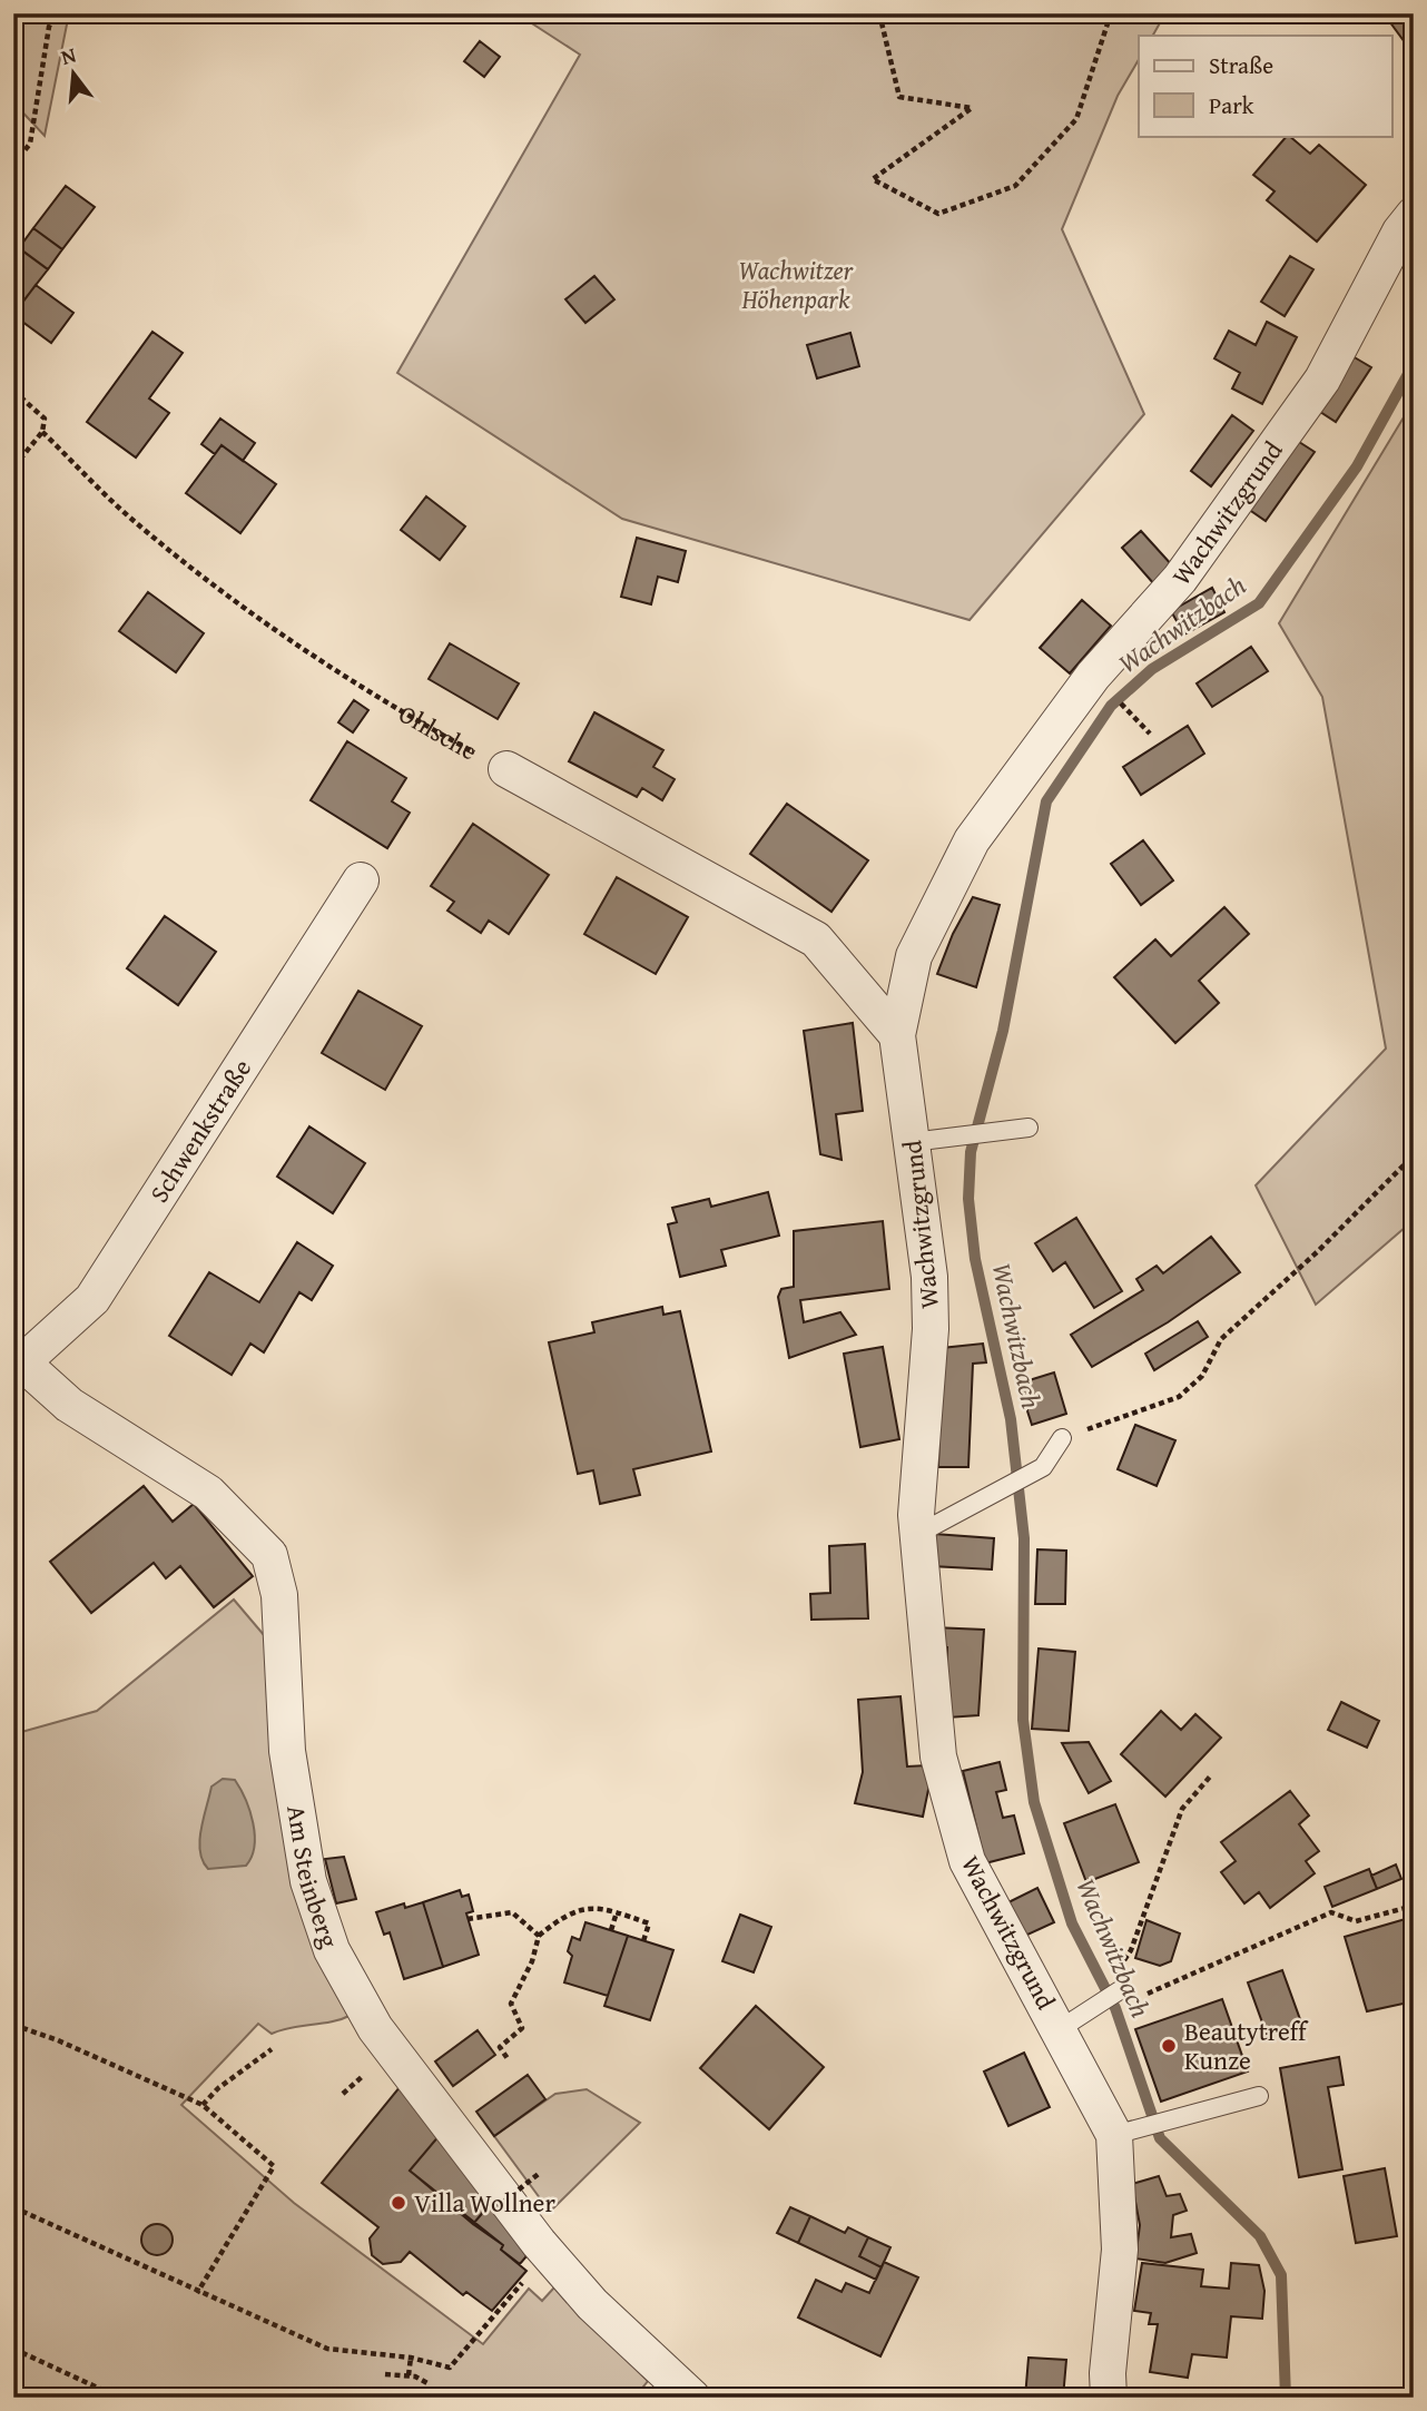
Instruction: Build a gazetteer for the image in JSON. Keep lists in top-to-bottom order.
{
  "streets": {
    "street": [
      "Wachwitzgrund",
      "Ohlsche",
      "Schwenkstraße",
      "Am Steinberg"
    ]
  },
  "crossings": [
    ["Wachwitzgrund", "Ohlsche"],
    ["Schwenkstraße", "Am Steinberg"]
  ],
  "water": ["Wachwitzbach"],
  "parks": ["Wachwitzer Höhenpark"],
  "places": ["Beautytreff Kunze", "Villa Wollner"],
  "legend": ["Straße", "Park"],
  "north": "top"
}
